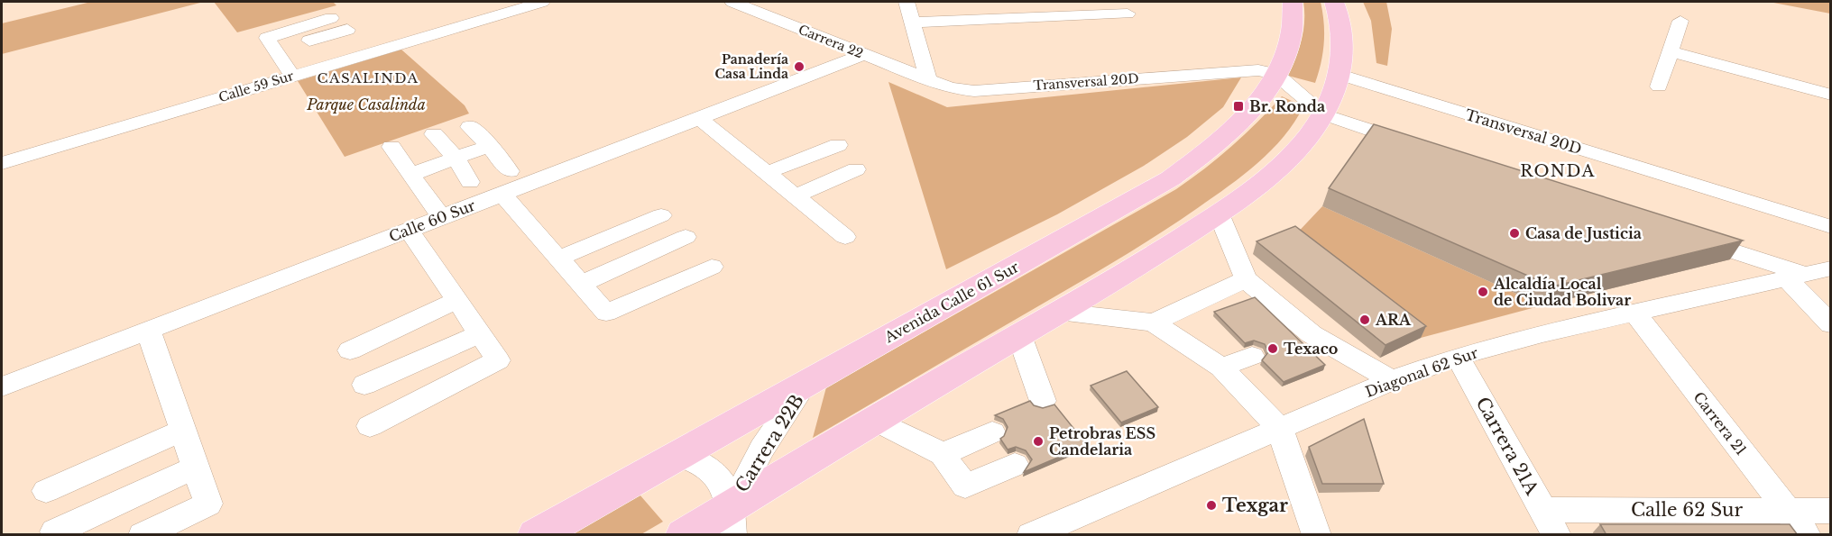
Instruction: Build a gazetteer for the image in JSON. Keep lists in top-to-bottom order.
{
  "streets": {
    "main road": ["Avenida Calle 61 Sur"],
    "street": [
      "Carrera 22",
      "Transversal 20D",
      "Calle 59 Sur",
      "Calle 60 Sur",
      "Diagonal 62 Sur",
      "Carrera 21",
      "Carrera 22B",
      "Carrera 21A",
      "Calle 62 Sur"
    ]
  },
  "crossings": [
    ["Carrera 22", "Transversal 20D"],
    ["Carrera 22", "Calle 60 Sur"],
    ["Transversal 20D", "Avenida Calle 61 Sur"],
    ["Avenida Calle 61 Sur", "Carrera 22B"],
    ["Diagonal 62 Sur", "Carrera 21"],
    ["Diagonal 62 Sur", "Carrera 21A"],
    ["Carrera 21", "Calle 62 Sur"],
    ["Carrera 21A", "Calle 62 Sur"]
  ],
  "districts": ["CASALINDA", "RONDA"],
  "parks": ["Parque Casalinda"],
  "places": {
    "other": [
      "Panadería Casa Linda",
      "Casa de Justicia",
      "Alcaldía Local de Ciudad Bolivar",
      "ARA",
      "Texaco",
      "Petrobras ESS Candelaria",
      "Texgar"
    ],
    "transit": ["Br. Ronda"]
  }
}
